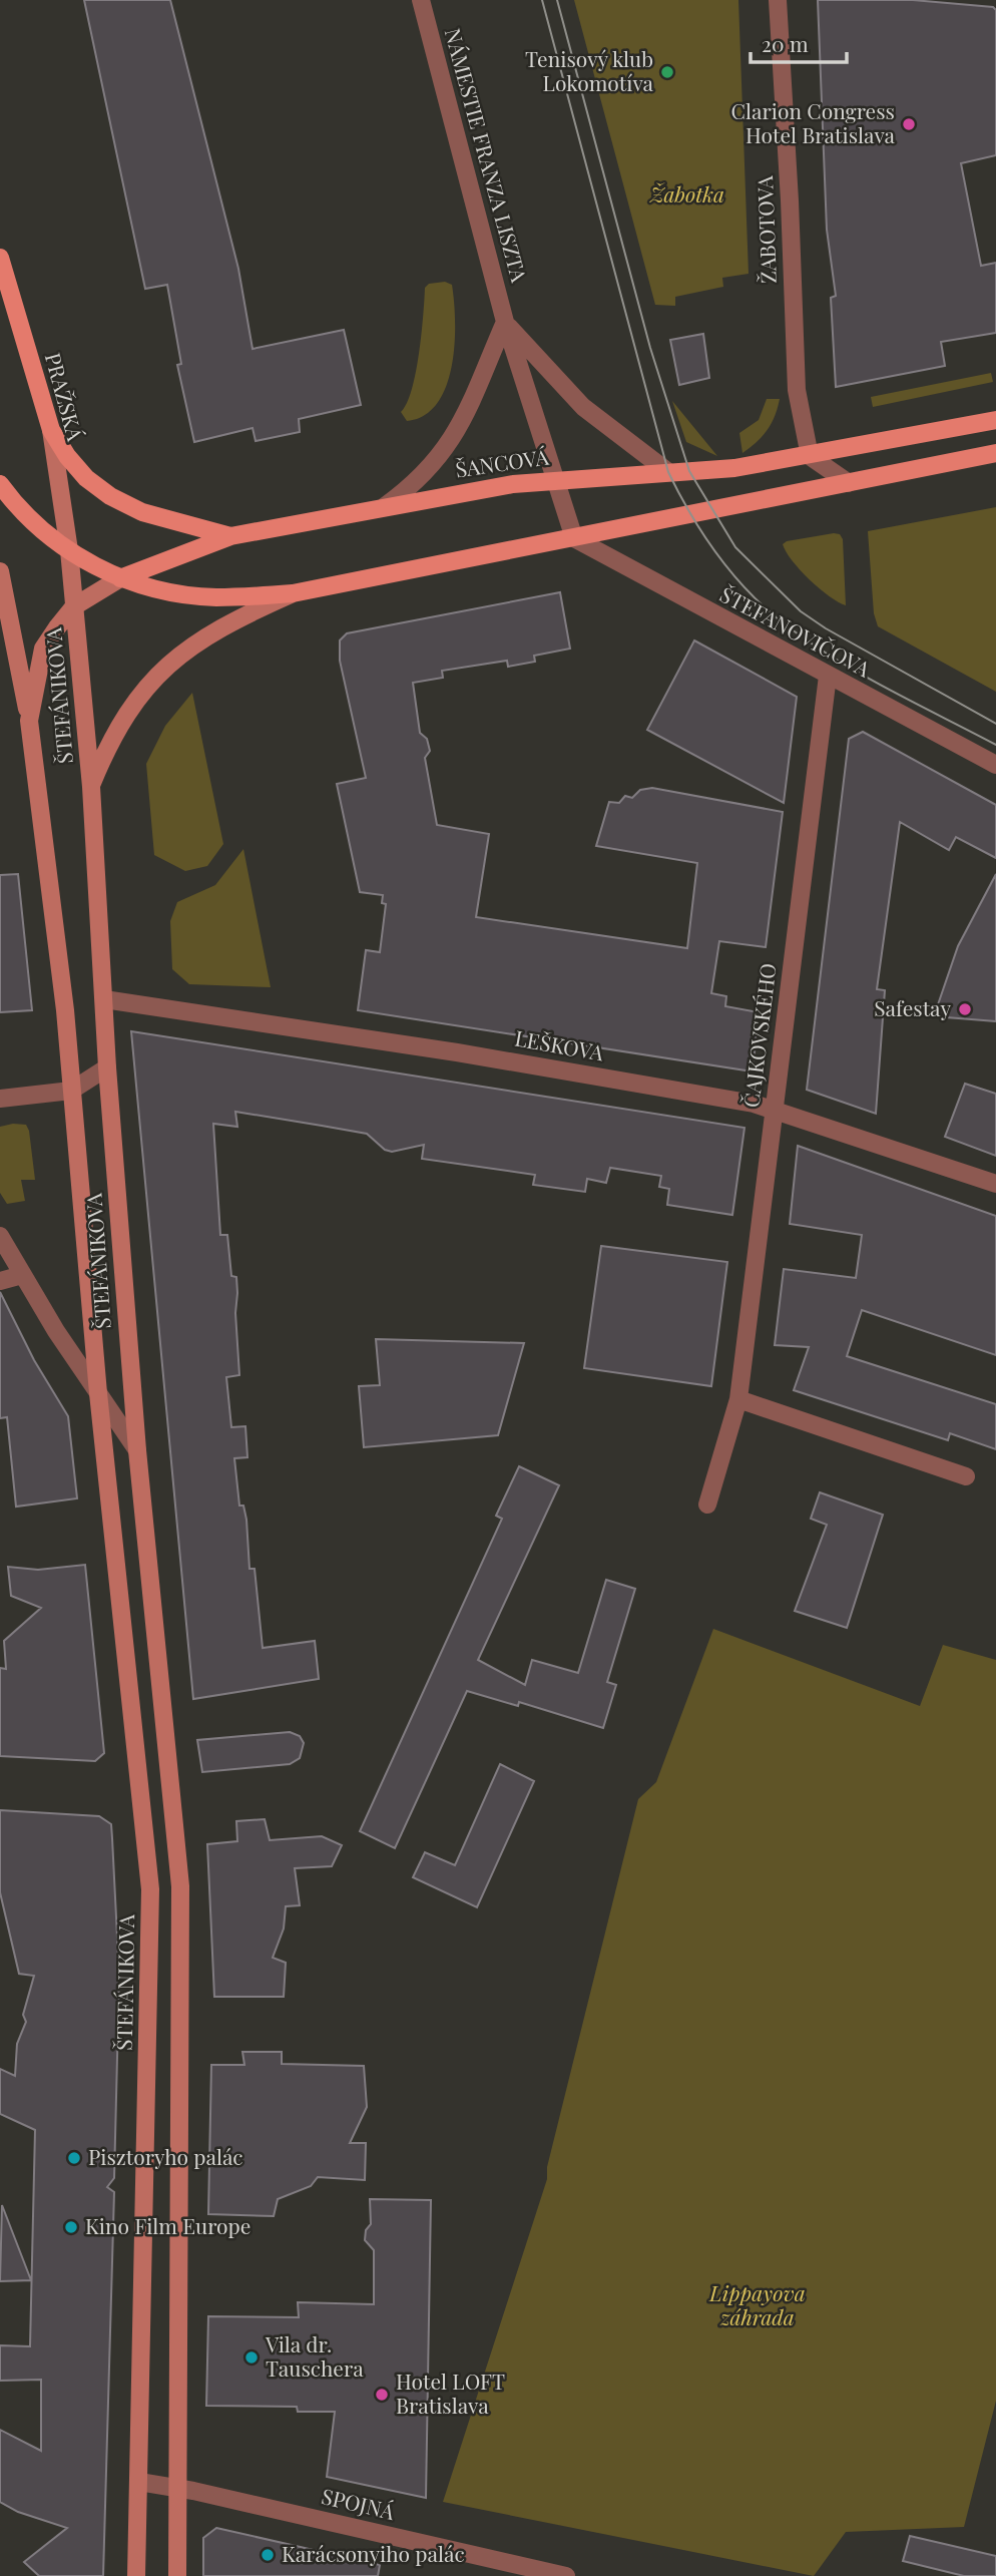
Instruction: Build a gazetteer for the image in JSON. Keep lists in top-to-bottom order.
{
  "streets": {
    "main road": ["PRAŽSKÁ", "ŠANCOVÁ", "ŠTEFÁNIKOVA"],
    "street": [
      "NÁMESTIE FRANZA LISZTA",
      "ŽABOTOVA",
      "ŠTEFANOVIČOVA",
      "ČAJKOVSKÉHO",
      "LEŠKOVA",
      "SPOJNÁ"
    ]
  },
  "crossings": [
    ["NÁMESTIE FRANZA LISZTA", "ŠANCOVÁ"],
    ["NÁMESTIE FRANZA LISZTA", "ŠTEFANOVIČOVA"],
    ["ŽABOTOVA", "ŠANCOVÁ"],
    ["PRAŽSKÁ", "ŠANCOVÁ"],
    ["PRAŽSKÁ", "ŠTEFÁNIKOVA"],
    ["ŠTEFANOVIČOVA", "ČAJKOVSKÉHO"],
    ["ŠTEFÁNIKOVA", "LEŠKOVA"],
    ["ŠTEFÁNIKOVA", "SPOJNÁ"],
    ["ČAJKOVSKÉHO", "LEŠKOVA"]
  ],
  "parks": ["Žabotka", "Lippayova záhrada"],
  "places": [
    "Tenisový klub Lokomotíva",
    "Clarion Congress Hotel Bratislava",
    "Safestay",
    "Pisztoryho palác",
    "Kino Film Europe",
    "Vila dr. Tauschera",
    "Hotel LOFT Bratislava",
    "Karácsonyiho palác"
  ],
  "scale_bar": "20 m"
}
